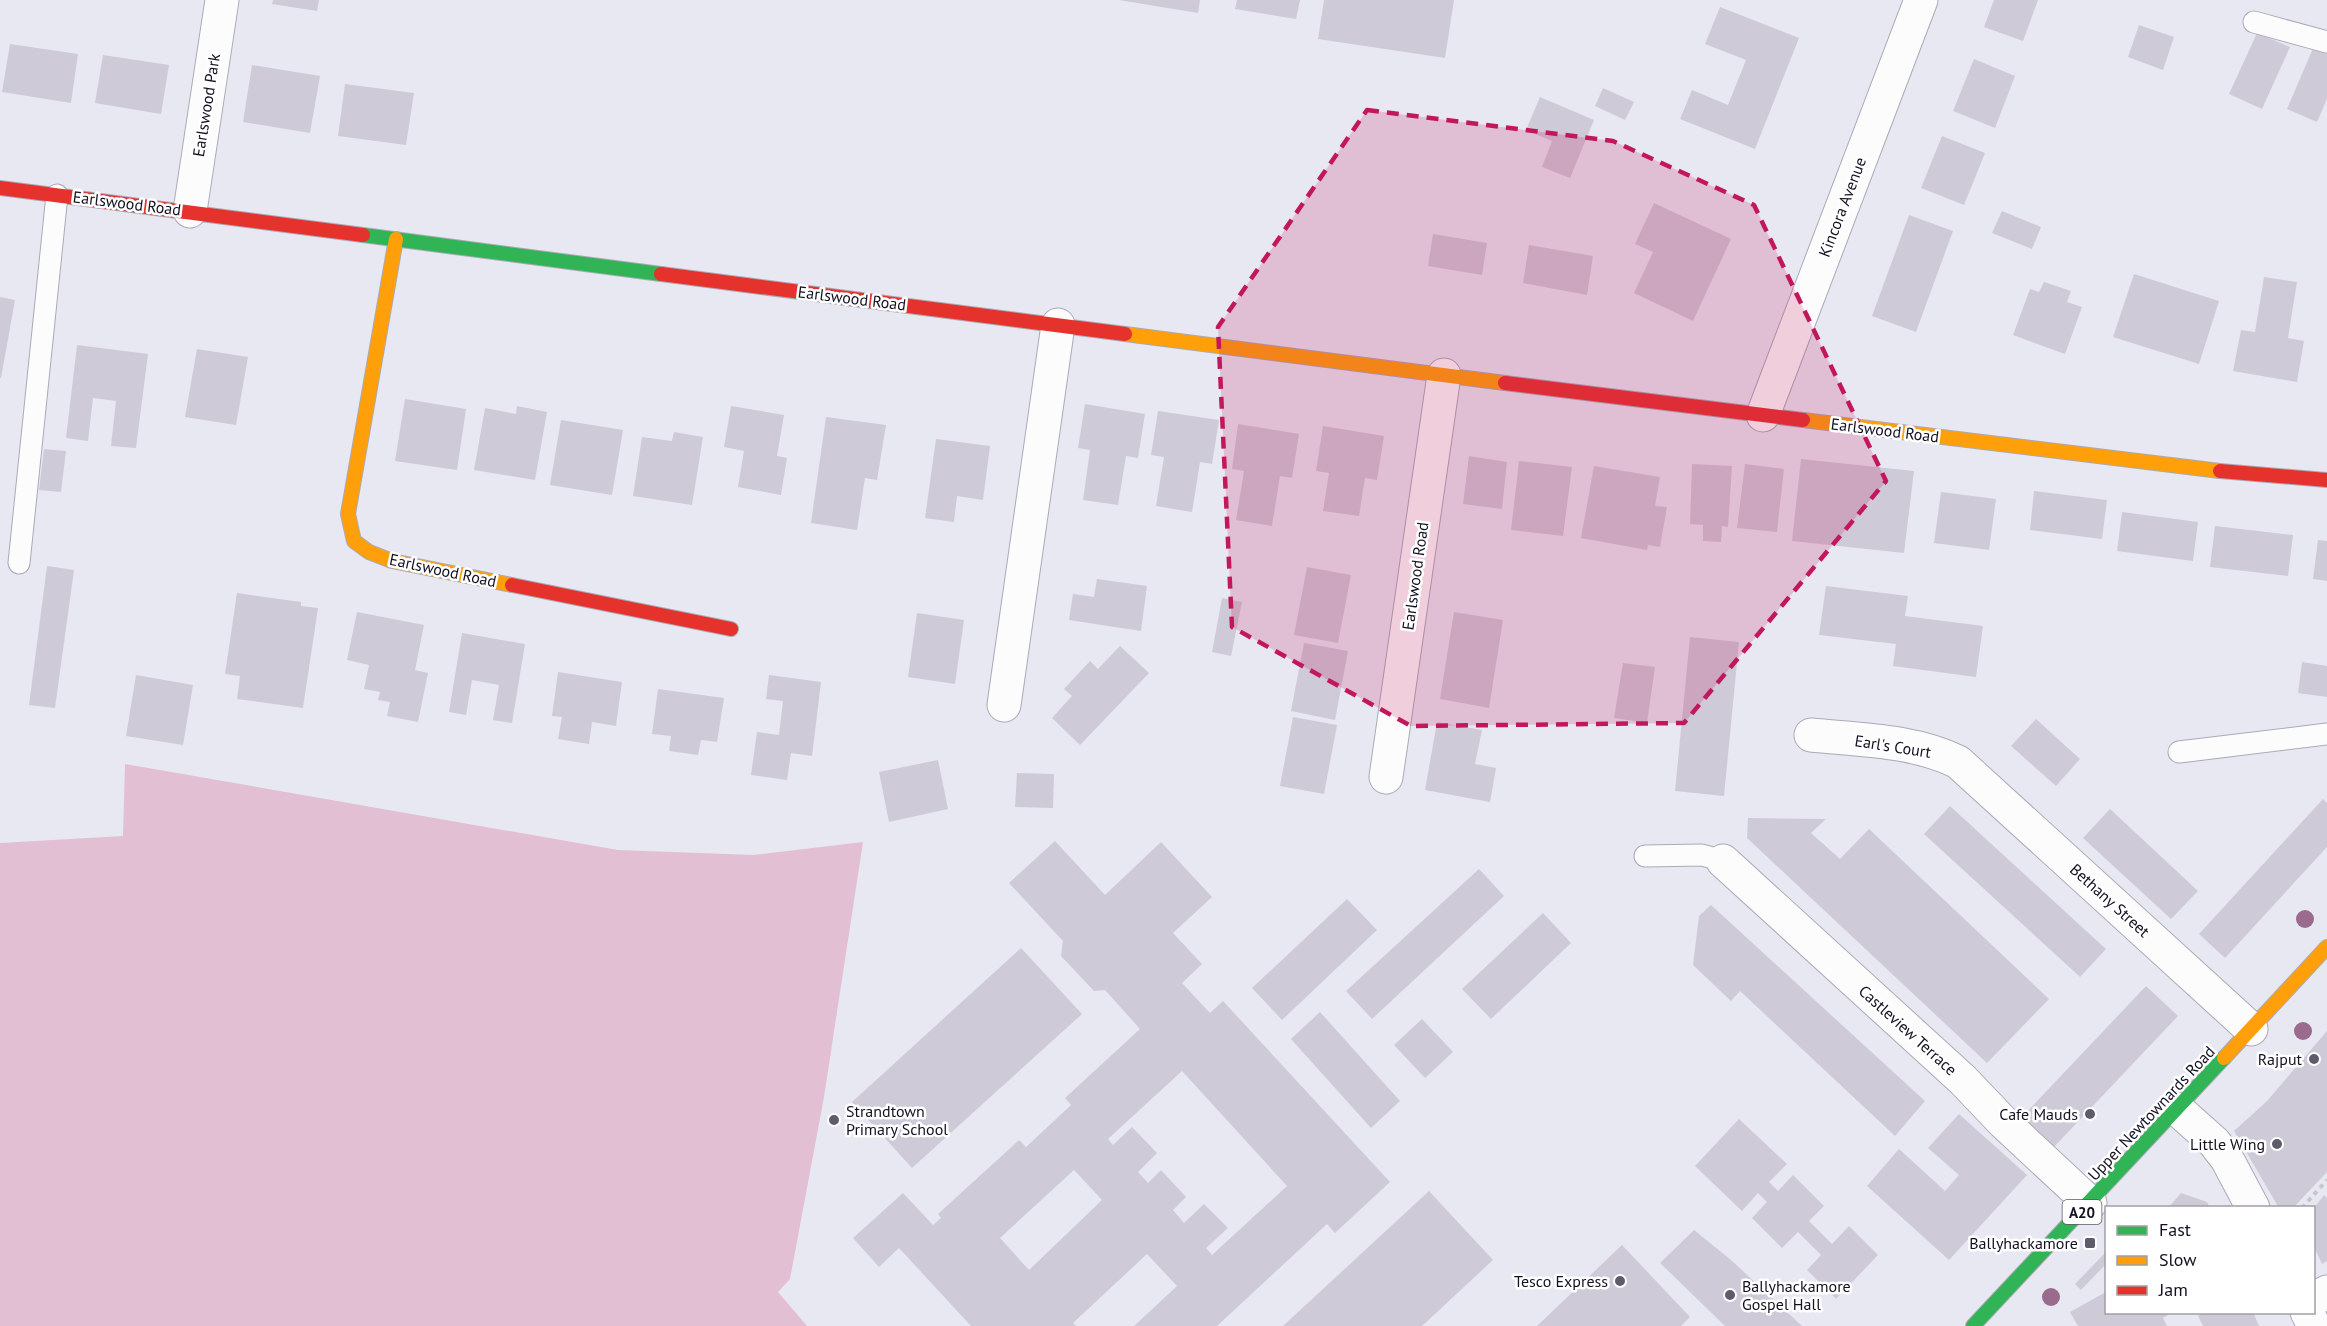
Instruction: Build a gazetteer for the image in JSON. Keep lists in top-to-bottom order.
{
  "streets": {
    "street": [
      "Earlswood Park",
      "Earlswood Road",
      "Kincora Avenue",
      "Earl's Court",
      "Bethany Street",
      "Castleview Terrace",
      "Upper Newtownards Road",
      "A20"
    ]
  },
  "crossings": [
    ["Earlswood Park", "Earlswood Road"],
    ["Earlswood Road", "Kincora Avenue"],
    ["Earl's Court", "Bethany Street"],
    ["Bethany Street", "Upper Newtownards Road"],
    ["Castleview Terrace", "Upper Newtownards Road"]
  ],
  "places": {
    "other": [
      "Rajput",
      "Cafe Mauds",
      "Strandtown Primary School",
      "Little Wing",
      "Tesco Express",
      "Ballyhackamore Gospel Hall"
    ],
    "transit": ["Ballyhackamore"]
  },
  "legend": ["Fast", "Slow", "Jam"]
}
